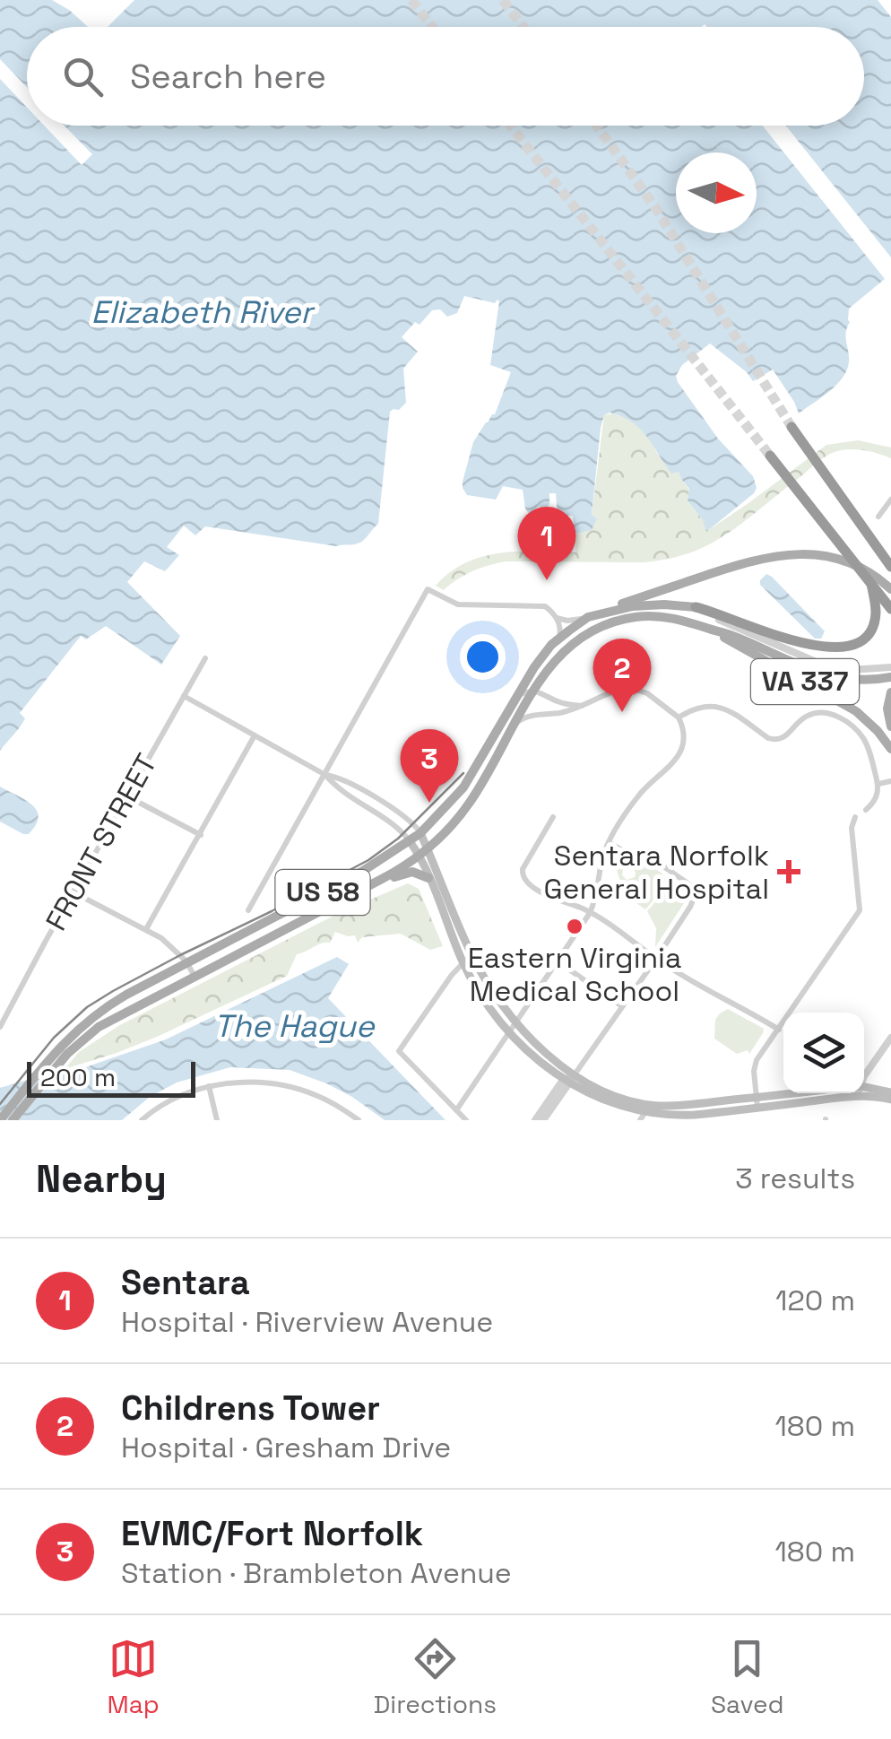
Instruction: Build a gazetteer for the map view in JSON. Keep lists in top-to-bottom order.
{
  "streets": {
    "highway": ["US 58"],
    "main road": ["VA 337"],
    "street": ["FRONT STREET"]
  },
  "crossings": [
    ["VA 337", "US 58"]
  ],
  "water": ["Elizabeth River", "The Hague"],
  "places": {
    "health": ["Sentara Norfolk General Hospital"],
    "other": ["Eastern Virginia Medical School"]
  },
  "scale_bar": "200 m",
  "north": "right",
  "page": {
    "search": "Search here",
    "pins": ["1", "2", "3"],
    "scale": "200 m",
    "heading": ["Nearby", "3 results"],
    "list": [
      {
        "mark": "1",
        "name": "Sentara",
        "note": "Hospital · Riverview Avenue",
        "value": "120 m"
      },
      {
        "mark": "2",
        "name": "Childrens Tower",
        "note": "Hospital · Gresham Drive",
        "value": "180 m"
      },
      {
        "mark": "3",
        "name": "EVMC/Fort Norfolk",
        "note": "Station · Brambleton Avenue",
        "value": "180 m"
      }
    ],
    "nav": ["Map", "Directions", "Saved"]
  }
}
